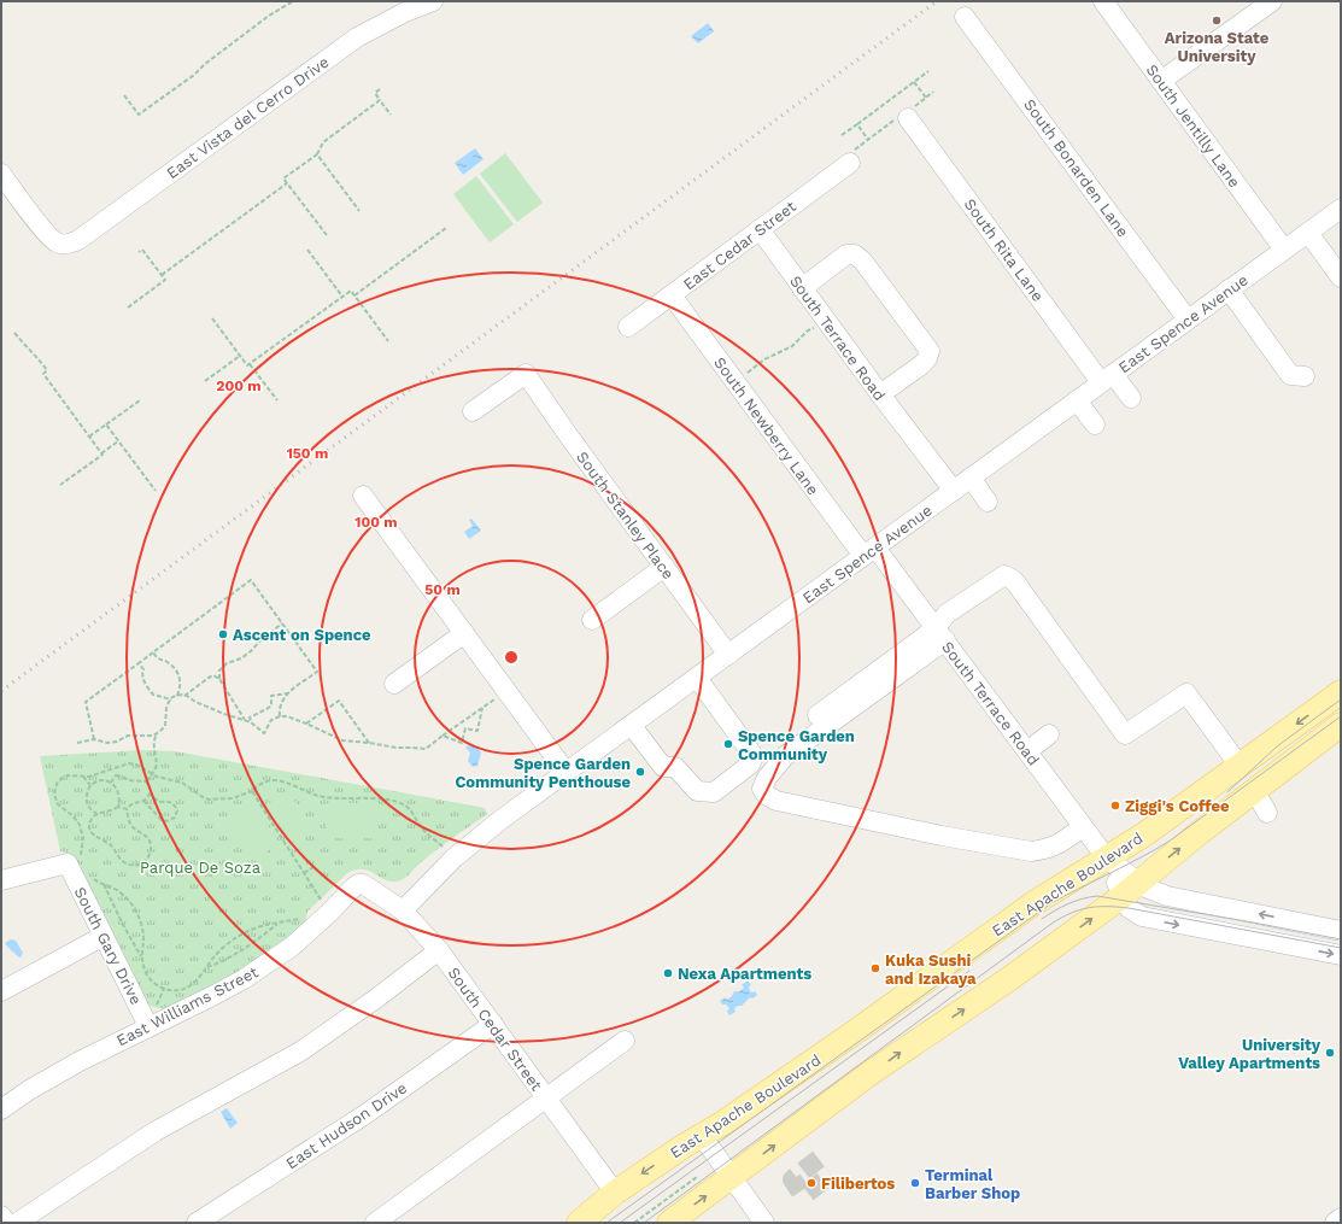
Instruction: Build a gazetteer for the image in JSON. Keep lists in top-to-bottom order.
{
  "streets": {
    "main road": ["East Apache Boulevard"],
    "street": [
      "East Vista del Cerro Drive",
      "South Jentilly Lane",
      "South Bonarden Lane",
      "East Cedar Street",
      "South Rita Lane",
      "East Spence Avenue",
      "South Terrace Road",
      "South Newberry Lane",
      "South Stanley Place",
      "South Gary Drive",
      "East Williams Street",
      "South Cedar Street",
      "East Hudson Drive"
    ]
  },
  "crossings": [
    ["South Jentilly Lane", "East Spence Avenue"],
    ["South Bonarden Lane", "East Spence Avenue"],
    ["East Cedar Street", "South Terrace Road"],
    ["East Cedar Street", "South Newberry Lane"],
    ["South Rita Lane", "East Spence Avenue"],
    ["East Spence Avenue", "South Terrace Road"],
    ["East Spence Avenue", "South Newberry Lane"],
    ["East Spence Avenue", "South Stanley Place"],
    ["East Spence Avenue", "South Cedar Street"],
    ["South Terrace Road", "South Newberry Lane"],
    ["South Terrace Road", "East Apache Boulevard"],
    ["East Apache Boulevard", "South Cedar Street"],
    ["South Gary Drive", "East Williams Street"],
    ["East Williams Street", "South Cedar Street"],
    ["South Cedar Street", "East Hudson Drive"]
  ],
  "parks": ["Parque De Soza"],
  "places": [
    "Arizona State University",
    "Ascent on Spence",
    "Spence Garden Community",
    "Spence Garden Community Penthouse",
    "Ziggi's Coffee",
    "Kuka Sushi and Izakaya",
    "Nexa Apartments",
    "University Valley Apartments",
    "Filibertos",
    "Terminal Barber Shop"
  ],
  "rings": [
    "200 m",
    "150 m",
    "100 m",
    "50 m"
  ]
}
